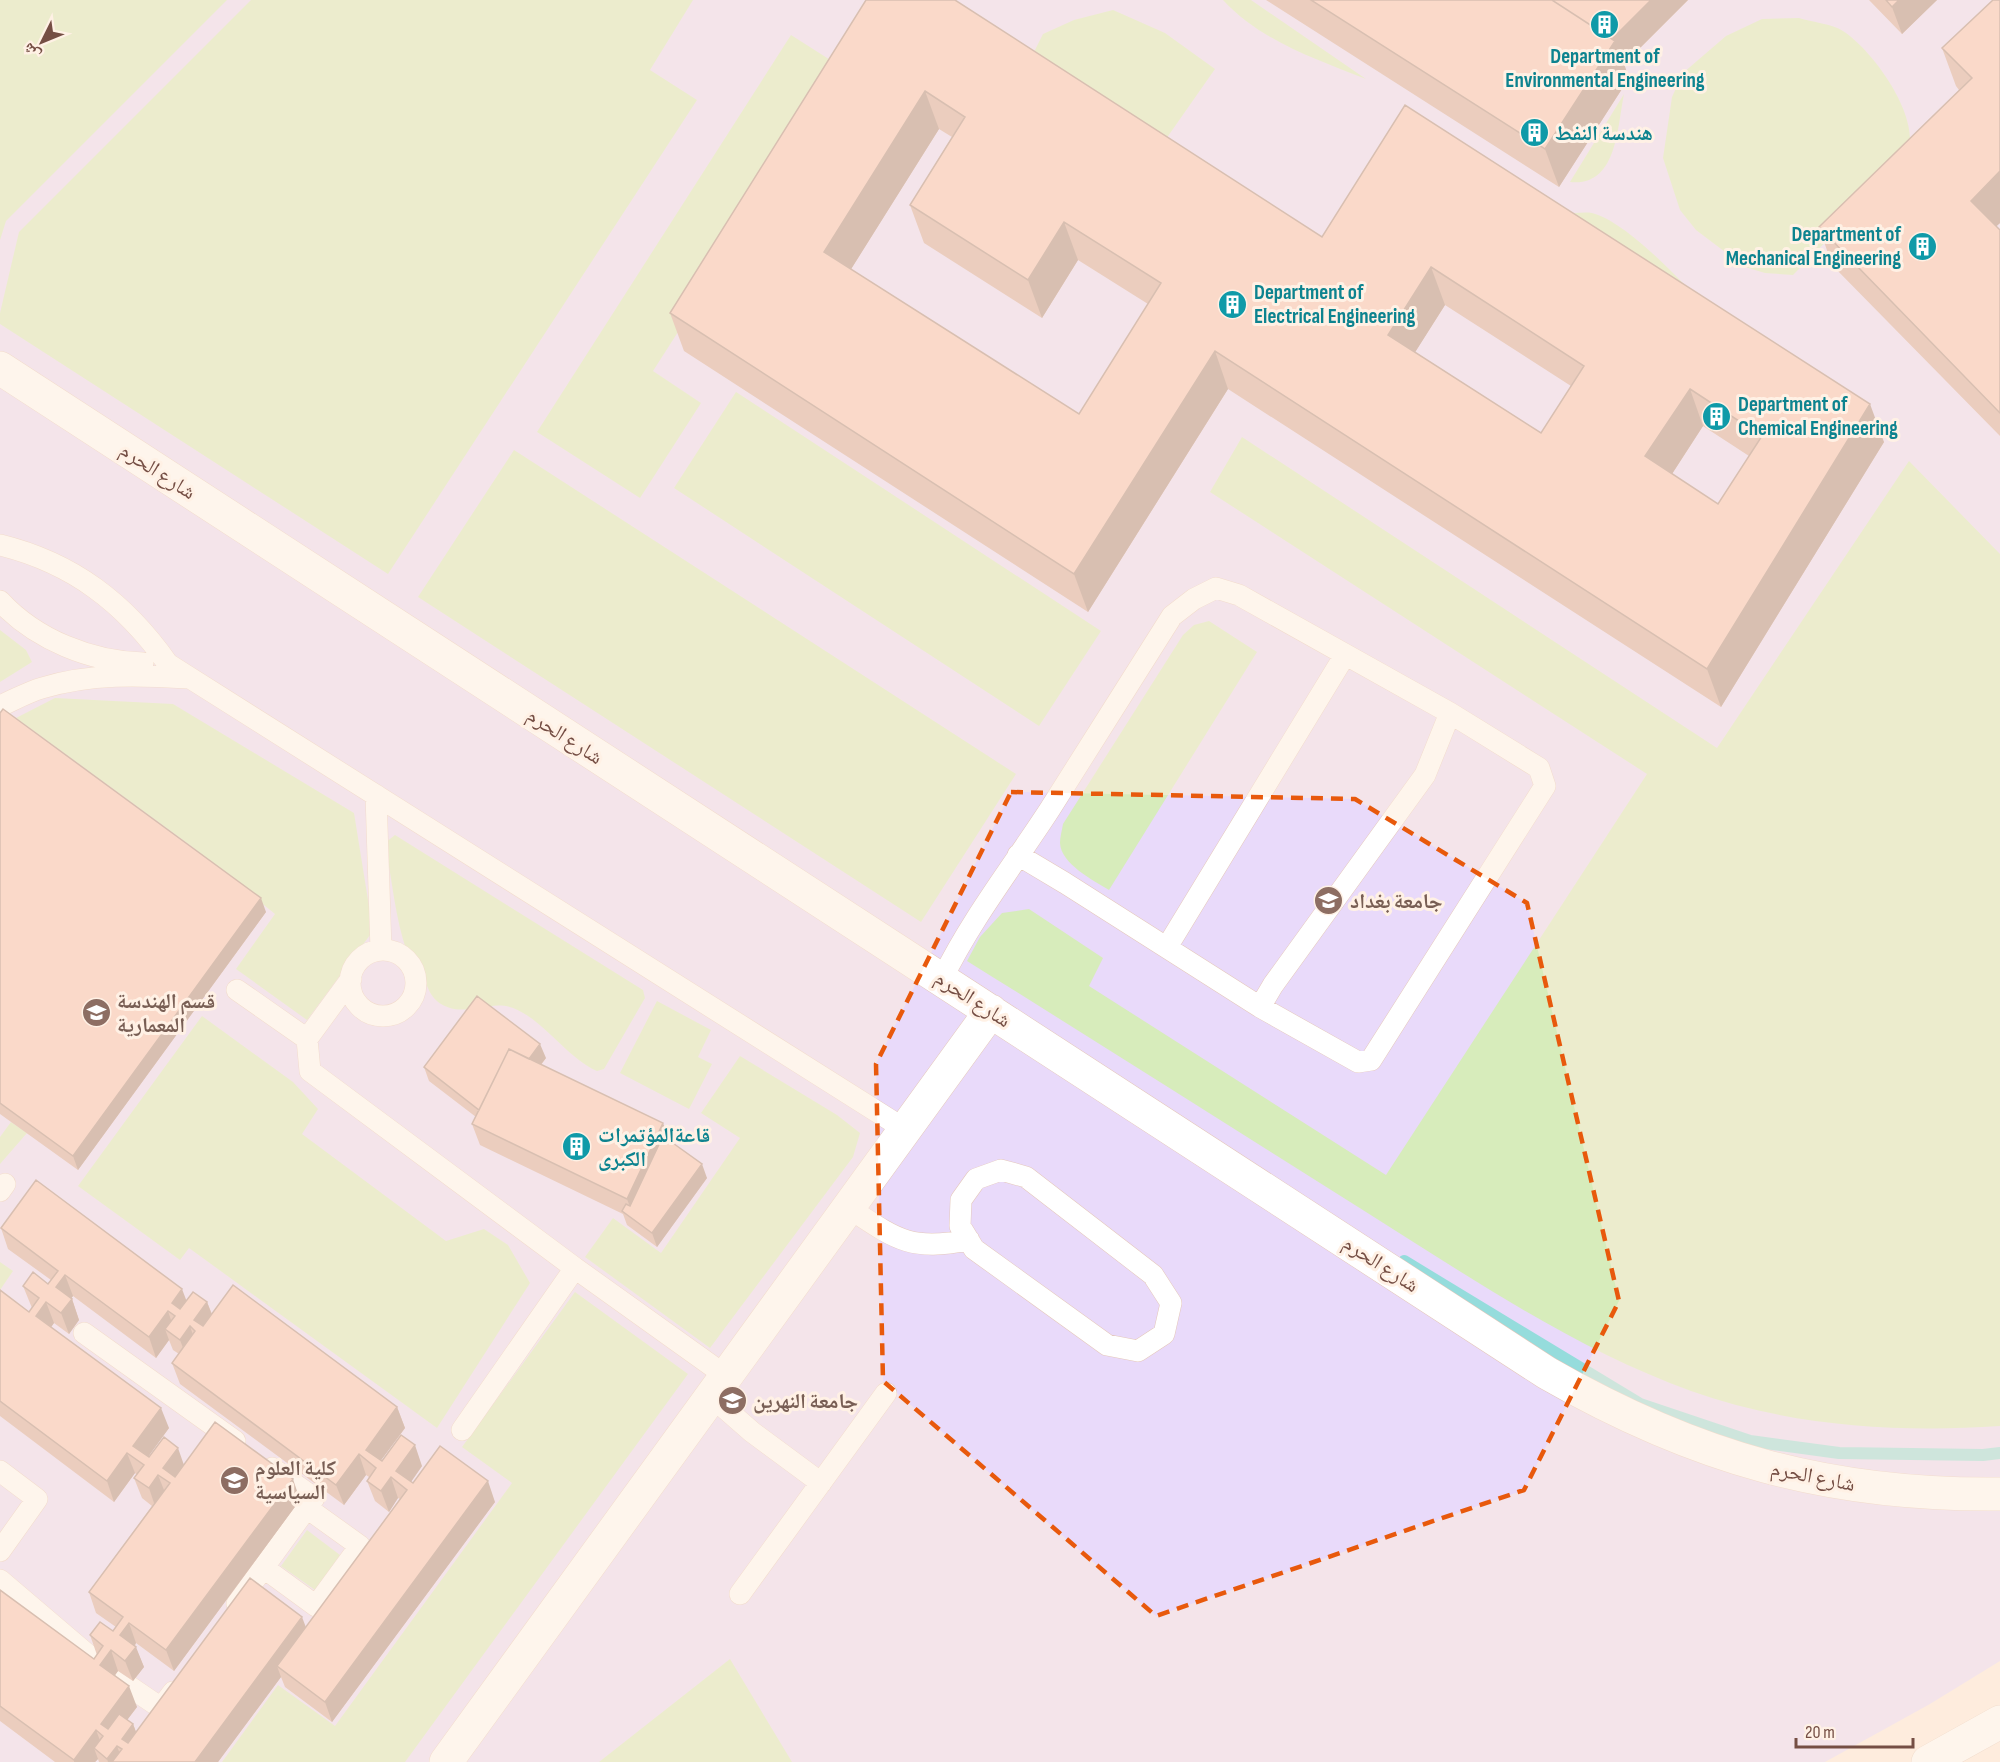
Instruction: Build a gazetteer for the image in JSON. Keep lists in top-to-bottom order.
{
  "streets": {
    "street": ["شارع الحرم"]
  },
  "places": {
    "building": [
      "Department of Environmental Engineering",
      "هندسة النفط",
      "Department of Mechanical Engineering",
      "Department of Electrical Engineering",
      "Department of Chemical Engineering",
      "قاعةالمؤتمرات الكبرى"
    ],
    "school or university": [
      "جامعة بغداد",
      "قسم الهندسة المعمارية",
      "جامعة النهرين",
      "كلية العلوم السياسية"
    ]
  },
  "scale_bar": "20 m",
  "north": "bottom left"
}
